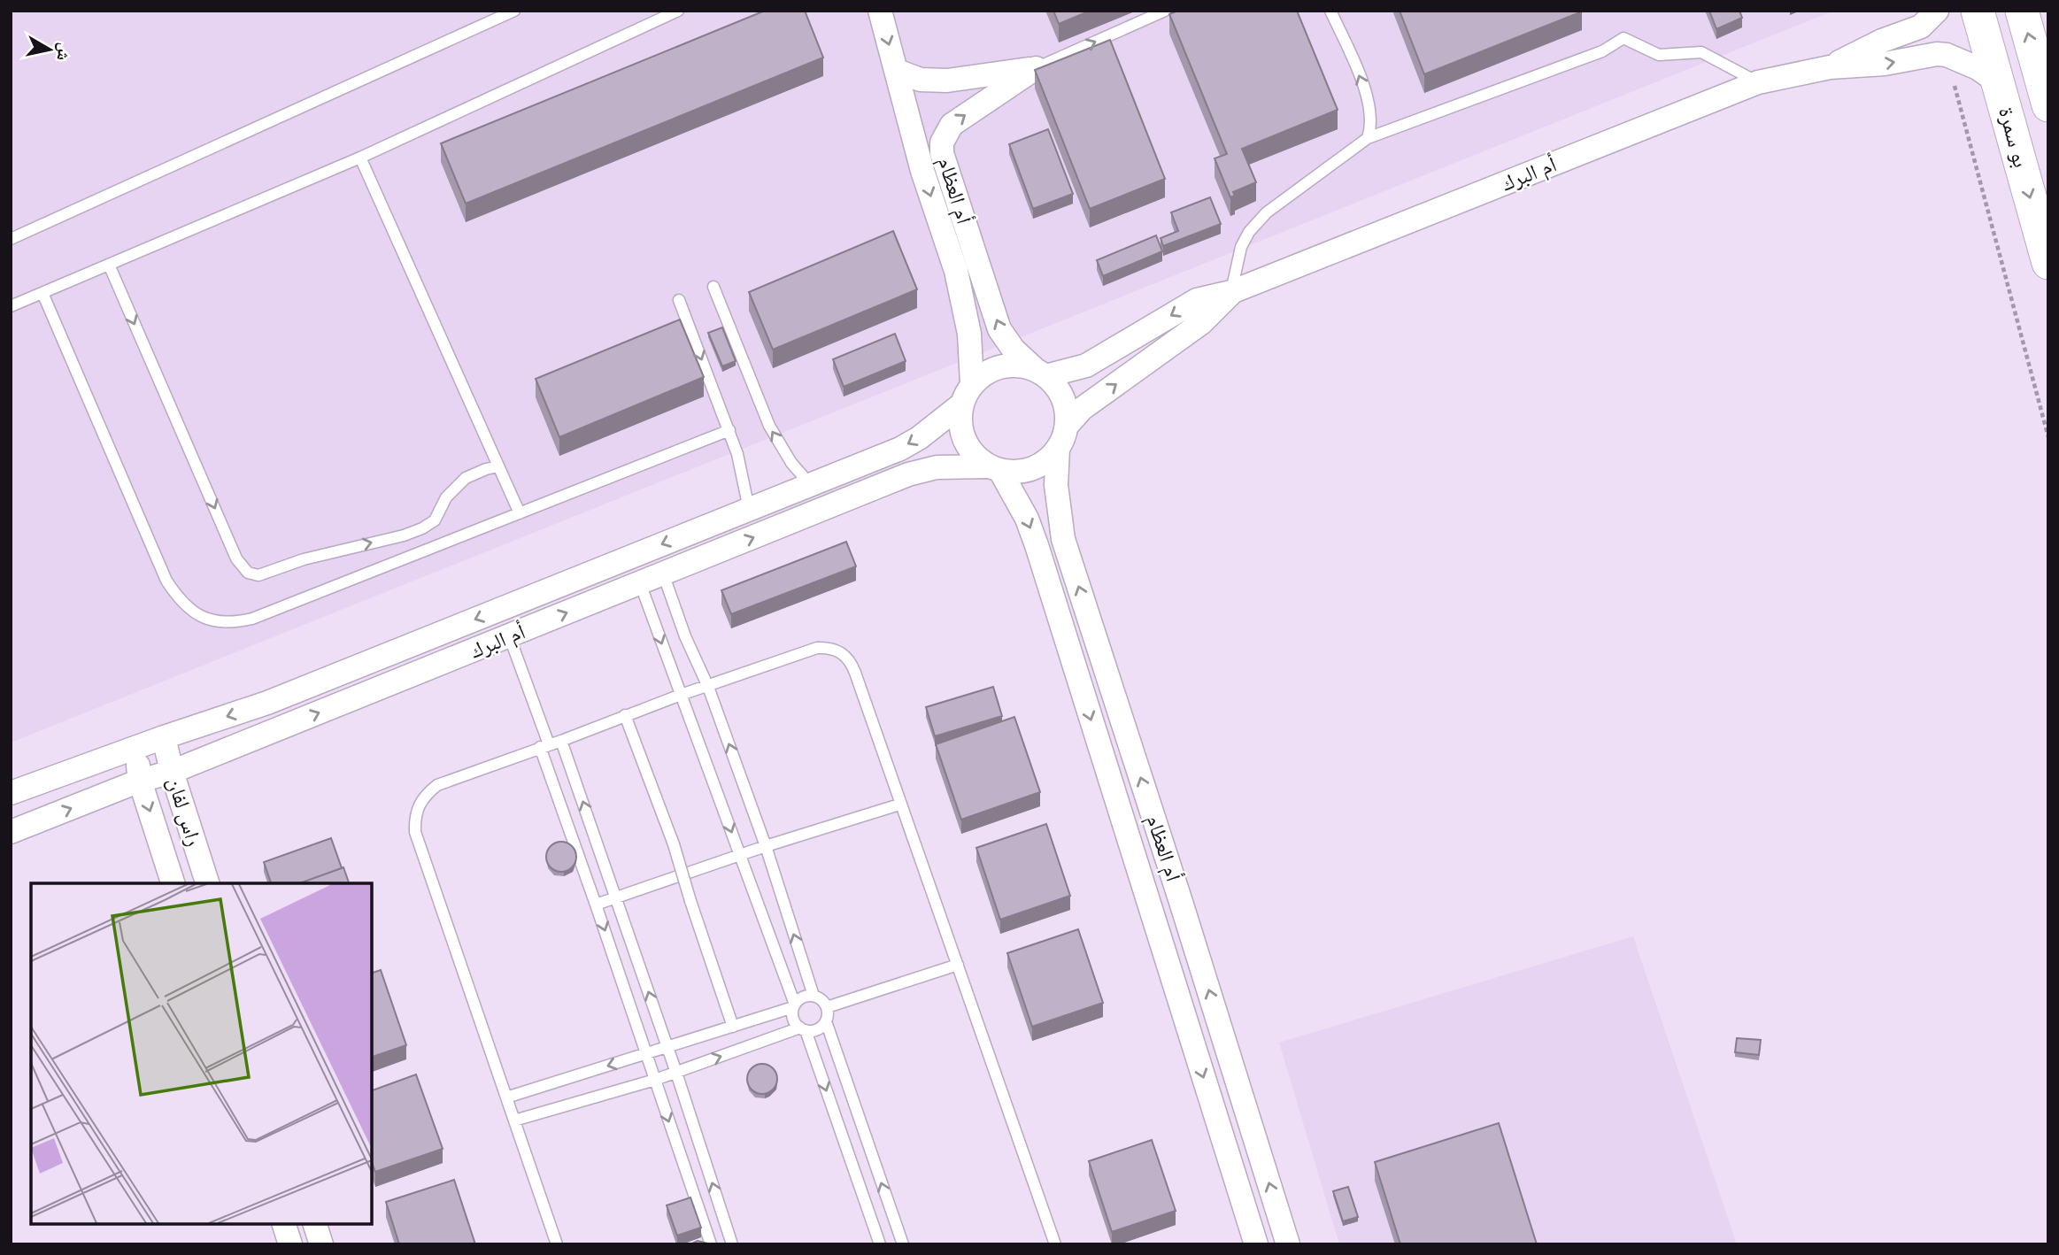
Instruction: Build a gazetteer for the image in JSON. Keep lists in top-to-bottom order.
{
  "streets": {
    "street": [
      "بو سمرة",
      "أم البرك",
      "أم العظام",
      "راس لفان"
    ]
  },
  "crossings": [
    ["بو سمرة", "أم البرك"],
    ["أم البرك", "أم العظام"],
    ["أم البرك", "راس لفان"]
  ],
  "north": "right"
}
